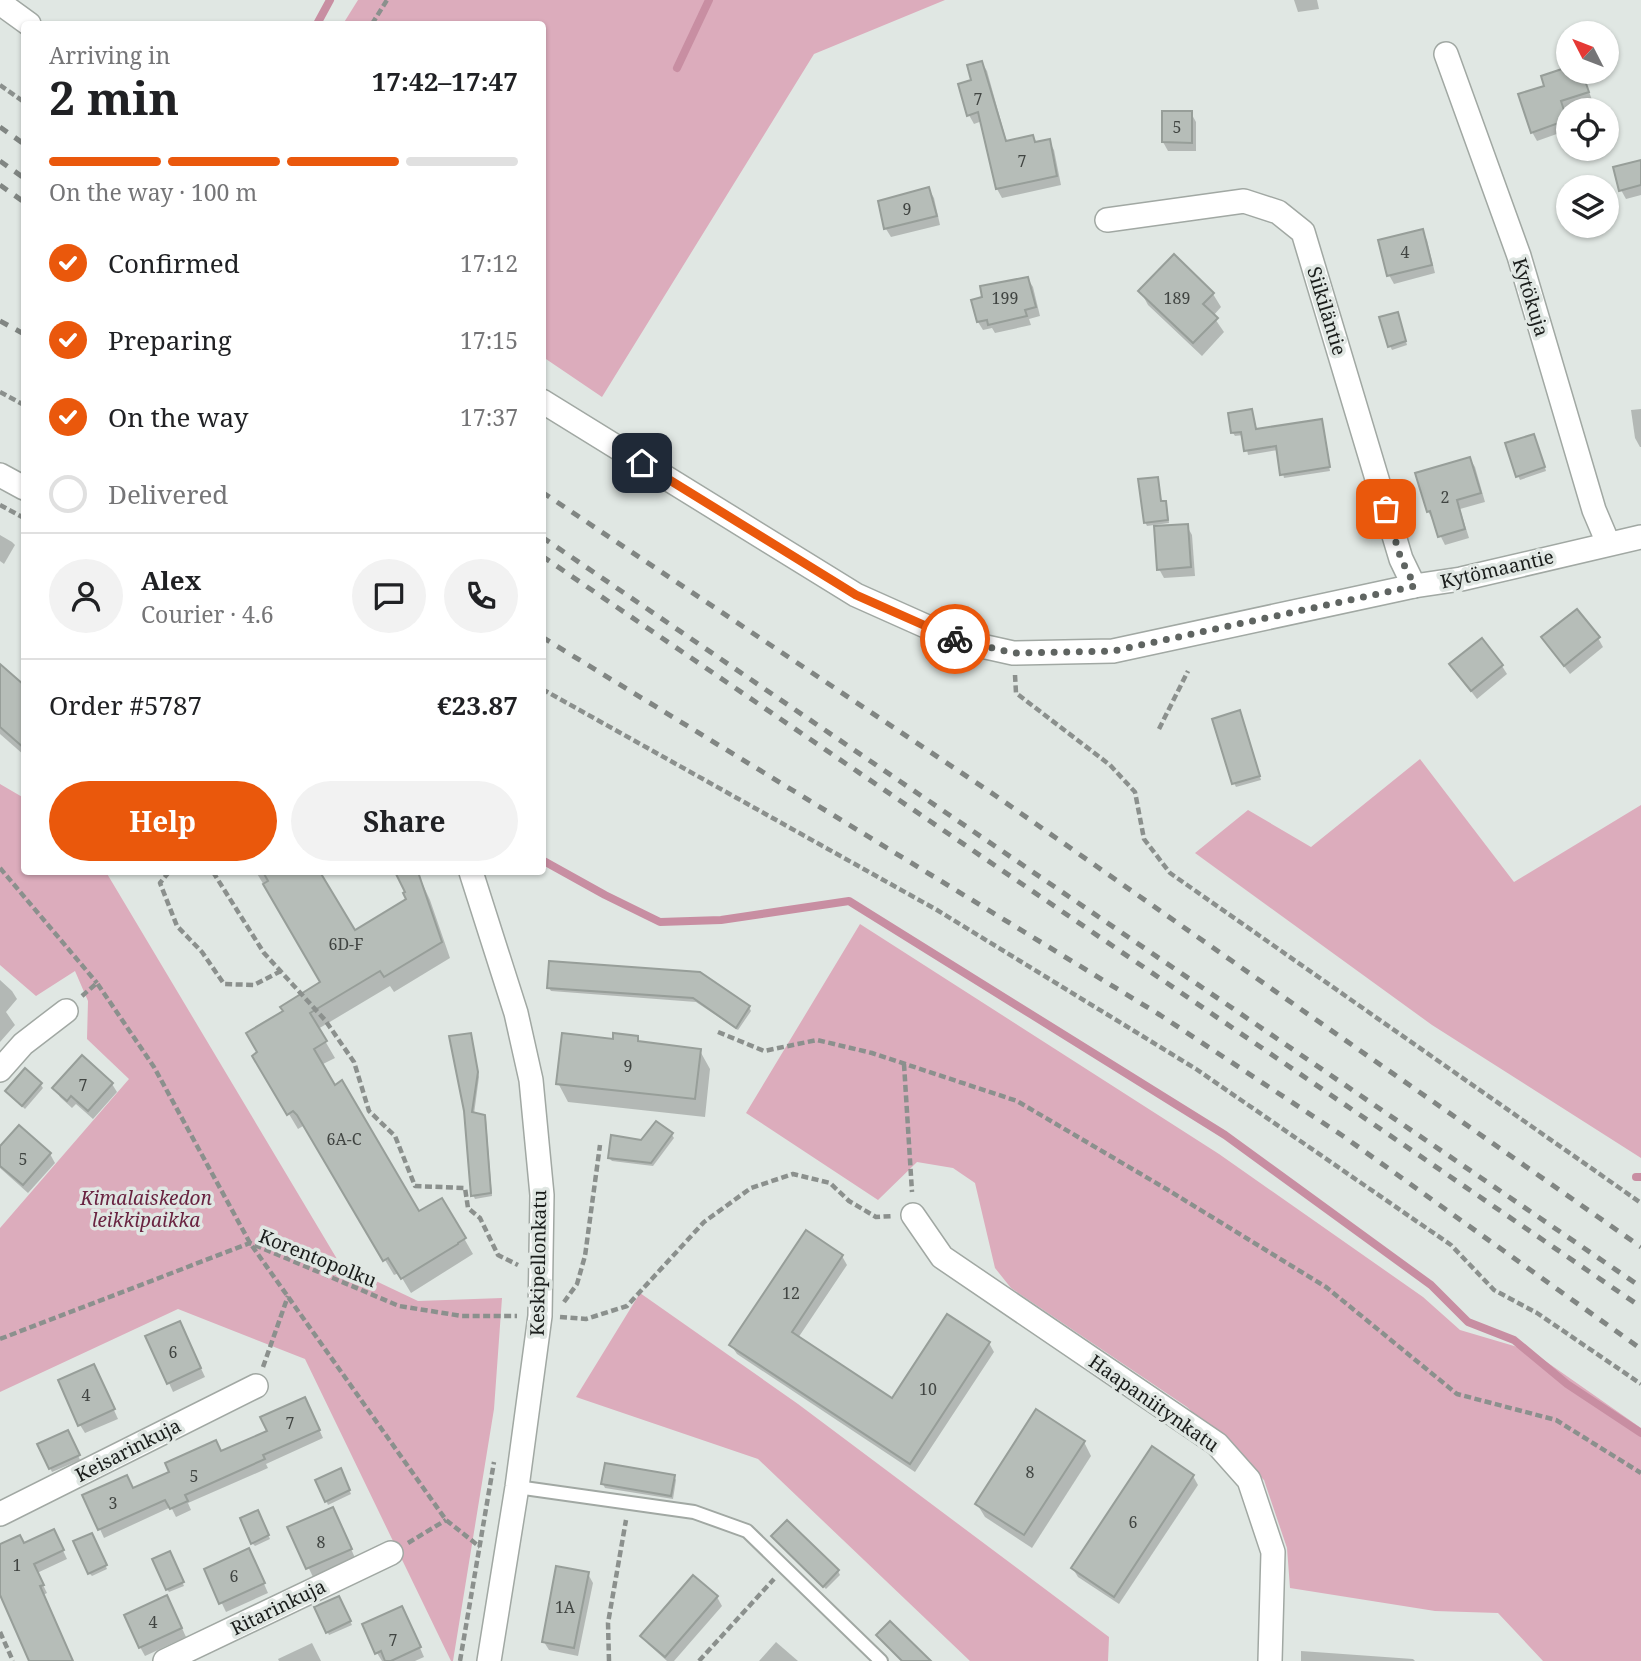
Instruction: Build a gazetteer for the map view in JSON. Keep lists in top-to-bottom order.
{
  "streets": {
    "street": [
      "Kytökuja",
      "Siikiläntie",
      "Kytömaantie",
      "Keskipellonkatu",
      "Haapaniitynkatu",
      "Keisarinkuja",
      "Ritarinkuja"
    ],
    "path": ["Korentopolku"]
  },
  "crossings": [
    ["Kytökuja", "Kytömaantie"],
    ["Siikiläntie", "Kytömaantie"],
    ["Korentopolku", "Keskipellonkatu"],
    ["Korentopolku", "Haapaniitynkatu"]
  ],
  "parks": ["Kimalaiskedon leikkipaikka"],
  "house_numbers": [
    "7",
    "5",
    "7",
    "9",
    "4",
    "199",
    "189",
    "2",
    "6D-F",
    "9",
    "7",
    "6A-C",
    "5",
    "12",
    "6",
    "10",
    "4",
    "7",
    "8",
    "5",
    "3",
    "6",
    "8",
    "1",
    "6",
    "1A",
    "4",
    "7"
  ],
  "north": "top left",
  "page": {
    "heading": ["2 min", "Arriving in", "17:42–17:47"],
    "panel": [
      "Alex",
      "Courier · 4.6",
      "Order #5787",
      "€23.87"
    ],
    "bar": "On the way · 100 m",
    "list": [
      ["Confirmed", "17:12"],
      ["Preparing", "17:15"],
      ["On the way", "17:37"],
      "Delivered"
    ],
    "buttons": ["Help", "Share"]
  }
}
